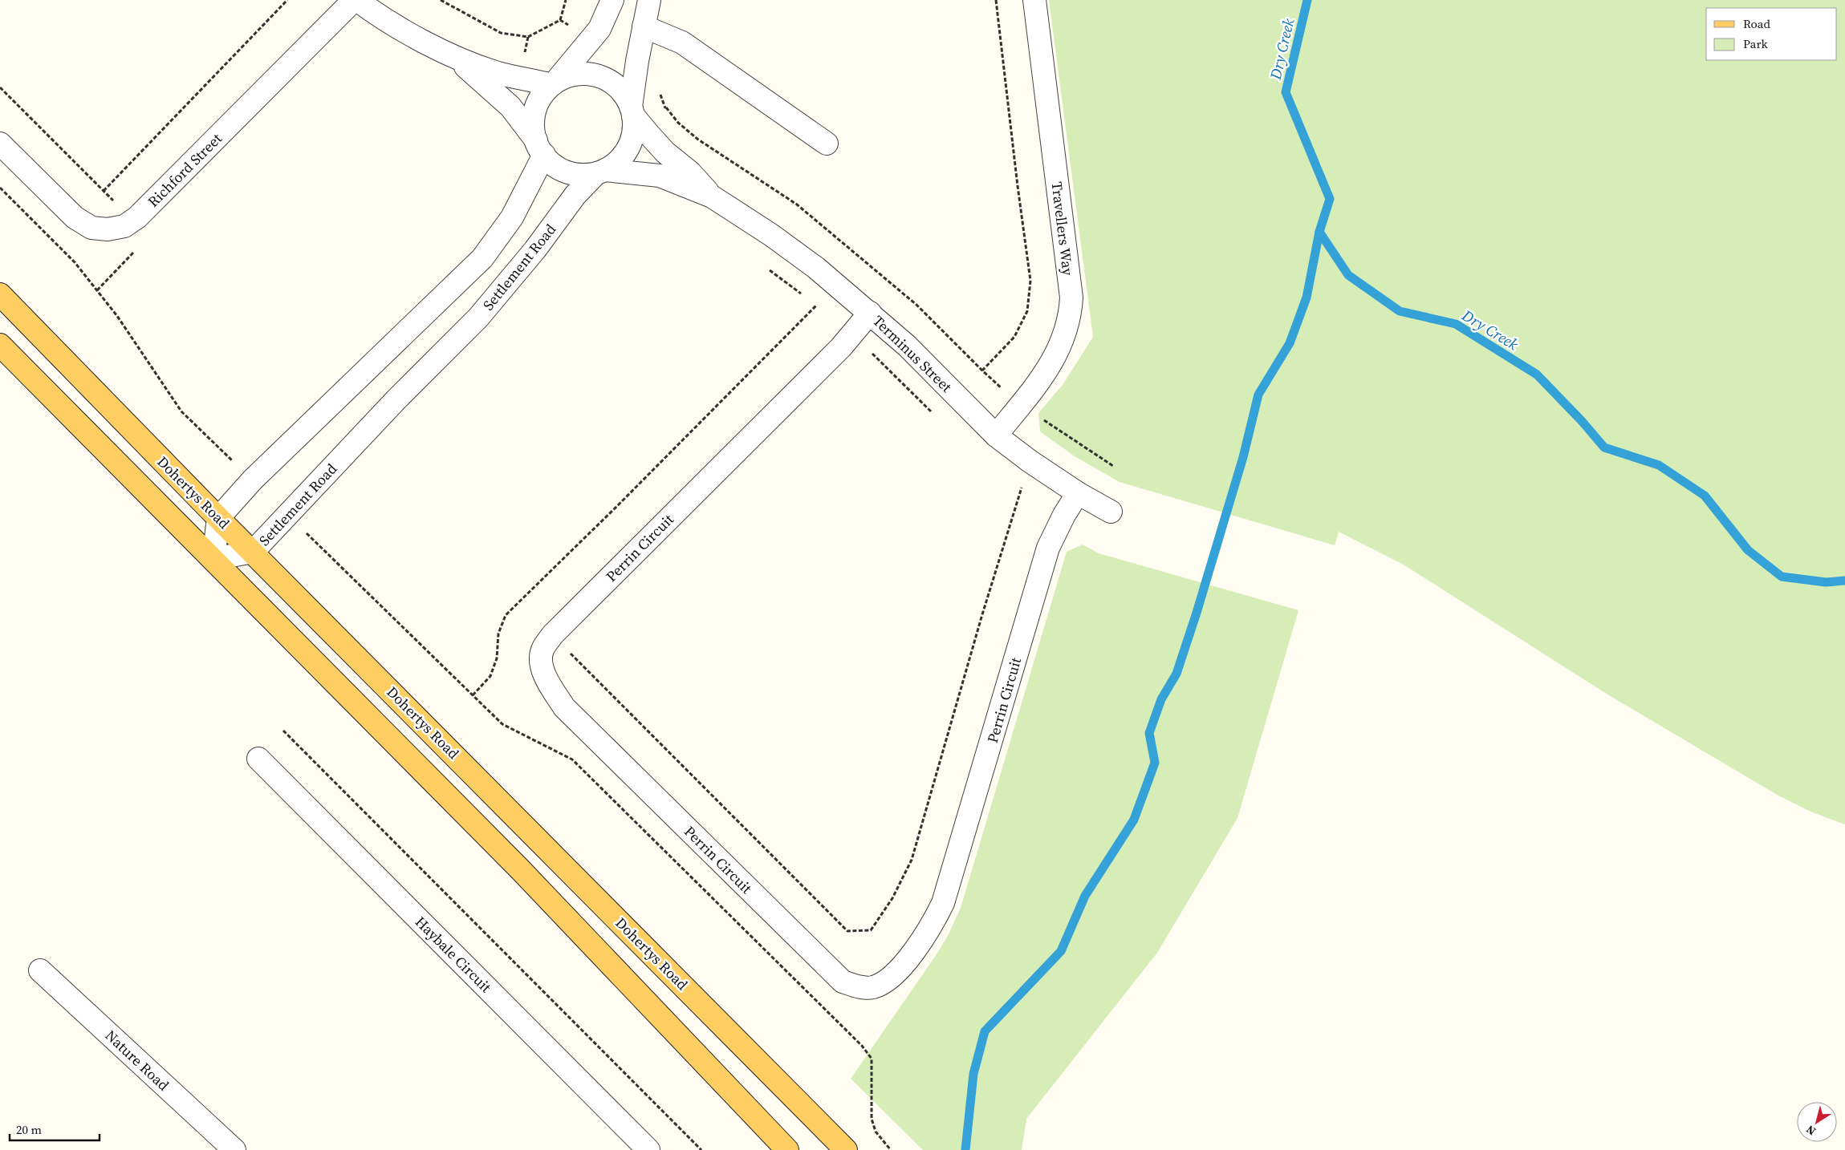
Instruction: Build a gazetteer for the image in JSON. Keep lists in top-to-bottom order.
{
  "streets": {
    "main road": ["Dohertys Road"],
    "street": [
      "Richford Street",
      "Travellers Way",
      "Settlement Road",
      "Terminus Street",
      "Perrin Circuit",
      "Haybale Circuit",
      "Nature Road"
    ]
  },
  "crossings": [
    ["Travellers Way", "Terminus Street"],
    ["Settlement Road", "Terminus Street"],
    ["Settlement Road", "Dohertys Road"],
    ["Terminus Street", "Perrin Circuit"]
  ],
  "water": ["Dry Creek"],
  "legend": ["Road", "Park"],
  "scale_bar": "20 m",
  "north": "bottom left"
}
